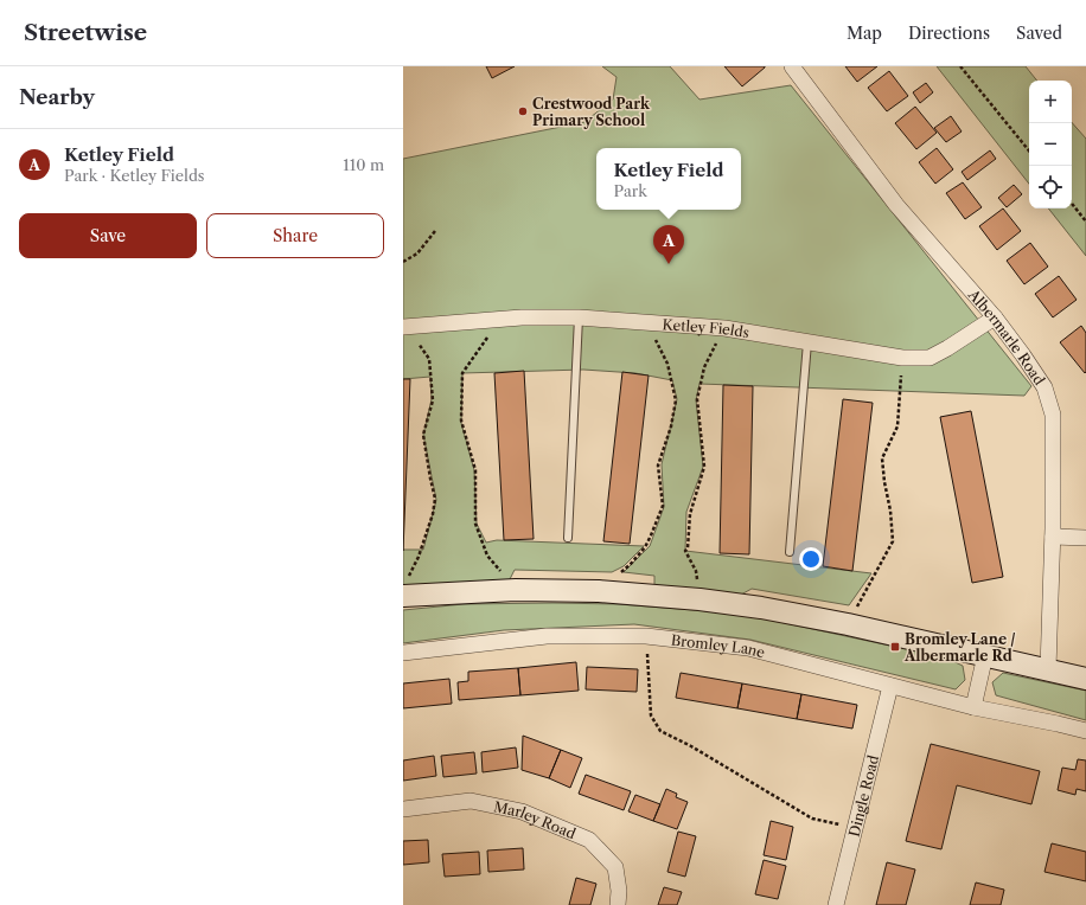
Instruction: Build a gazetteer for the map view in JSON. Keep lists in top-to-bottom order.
{
  "streets": {
    "street": [
      "Ketley Fields",
      "Albermarle Road",
      "Bromley Lane",
      "Dingle Road",
      "Marley Road"
    ]
  },
  "crossings": [
    ["Ketley Fields", "Albermarle Road"],
    ["Bromley Lane", "Dingle Road"]
  ],
  "places": {
    "other": ["Crestwood Park Primary School"],
    "transit": ["Bromley Lane / Albermarle Rd"]
  },
  "page": {
    "header": "Streetwise",
    "nav": ["Map", "Directions", "Saved"],
    "heading": "Nearby",
    "map_buttons": ["+", "−"],
    "list": [
      {
        "mark": "A",
        "name": "Ketley Field",
        "note": "Park · Ketley Fields",
        "value": "110 m"
      }
    ],
    "popup": ["Ketley Field", "Park"],
    "buttons": ["Save", "Share"],
    "pins": "A"
  }
}
